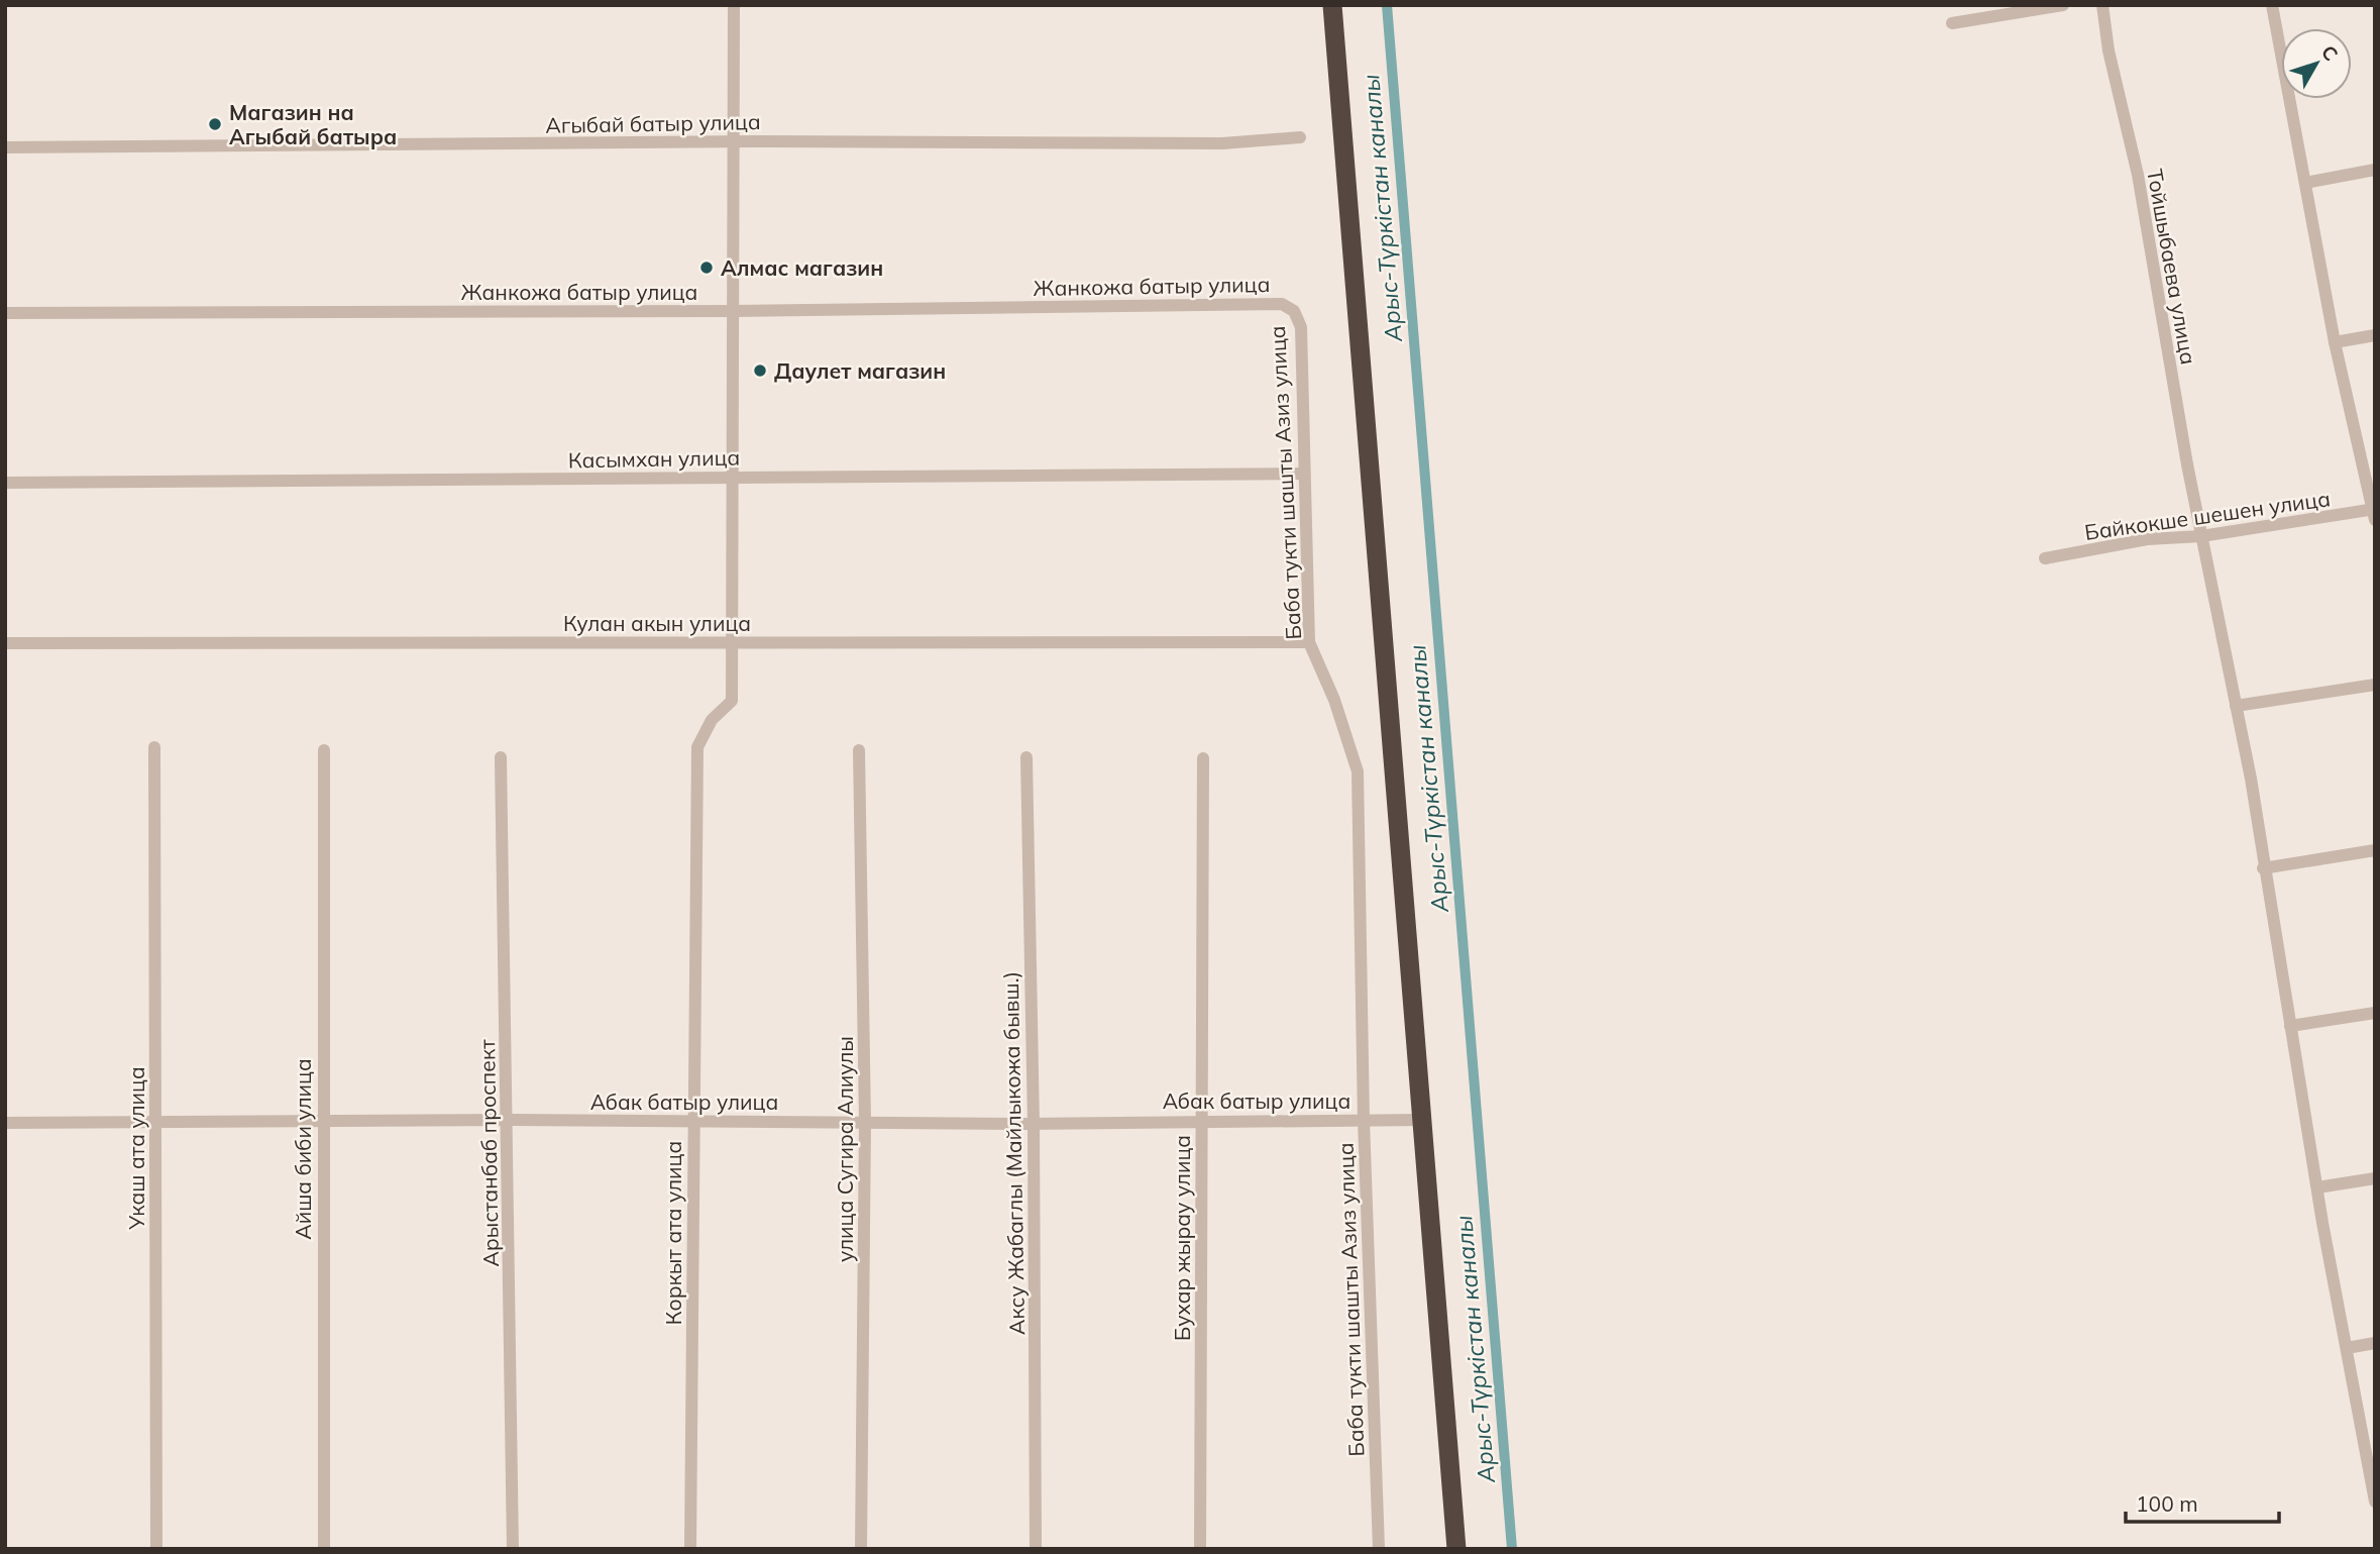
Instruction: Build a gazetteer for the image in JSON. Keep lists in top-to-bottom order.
{
  "streets": {
    "street": [
      "Агыбай батыр улица",
      "Тойшыбаева улица",
      "Жанкожа батыр улица",
      "Касымхан улица",
      "Баба тукти шашты Азиз улица",
      "Байкокше шешен улица",
      "Кулан акын улица",
      "Абак батыр улица",
      "Укаш ата улица",
      "Айша биби улица",
      "улица Сугира Алиулы",
      "Арыстанбаб проспект",
      "Аксу Жабаглы (Майлыкожа бывш.)",
      "Коркыт ата улица",
      "Бухар жырау улица"
    ]
  },
  "crossings": [
    ["Тойшыбаева улица", "Байкокше шешен улица"],
    ["Жанкожа батыр улица", "Баба тукти шашты Азиз улица"],
    ["Касымхан улица", "Баба тукти шашты Азиз улица"],
    ["Баба тукти шашты Азиз улица", "Кулан акын улица"],
    ["Баба тукти шашты Азиз улица", "Абак батыр улица"],
    ["Кулан акын улица", "Коркыт ата улица"],
    ["Абак батыр улица", "Укаш ата улица"],
    ["Абак батыр улица", "Айша биби улица"],
    ["Абак батыр улица", "улица Сугира Алиулы"],
    ["Абак батыр улица", "Арыстанбаб проспект"],
    ["Абак батыр улица", "Аксу Жабаглы (Майлыкожа бывш.)"],
    ["Абак батыр улица", "Коркыт ата улица"],
    ["Абак батыр улица", "Бухар жырау улица"]
  ],
  "water": ["Арыс-Түркістан каналы"],
  "places": ["Магазин на Агыбай батыра", "Алмас магазин", "Даулет магазин"],
  "scale_bar": "100 m",
  "north": "top right"
}
